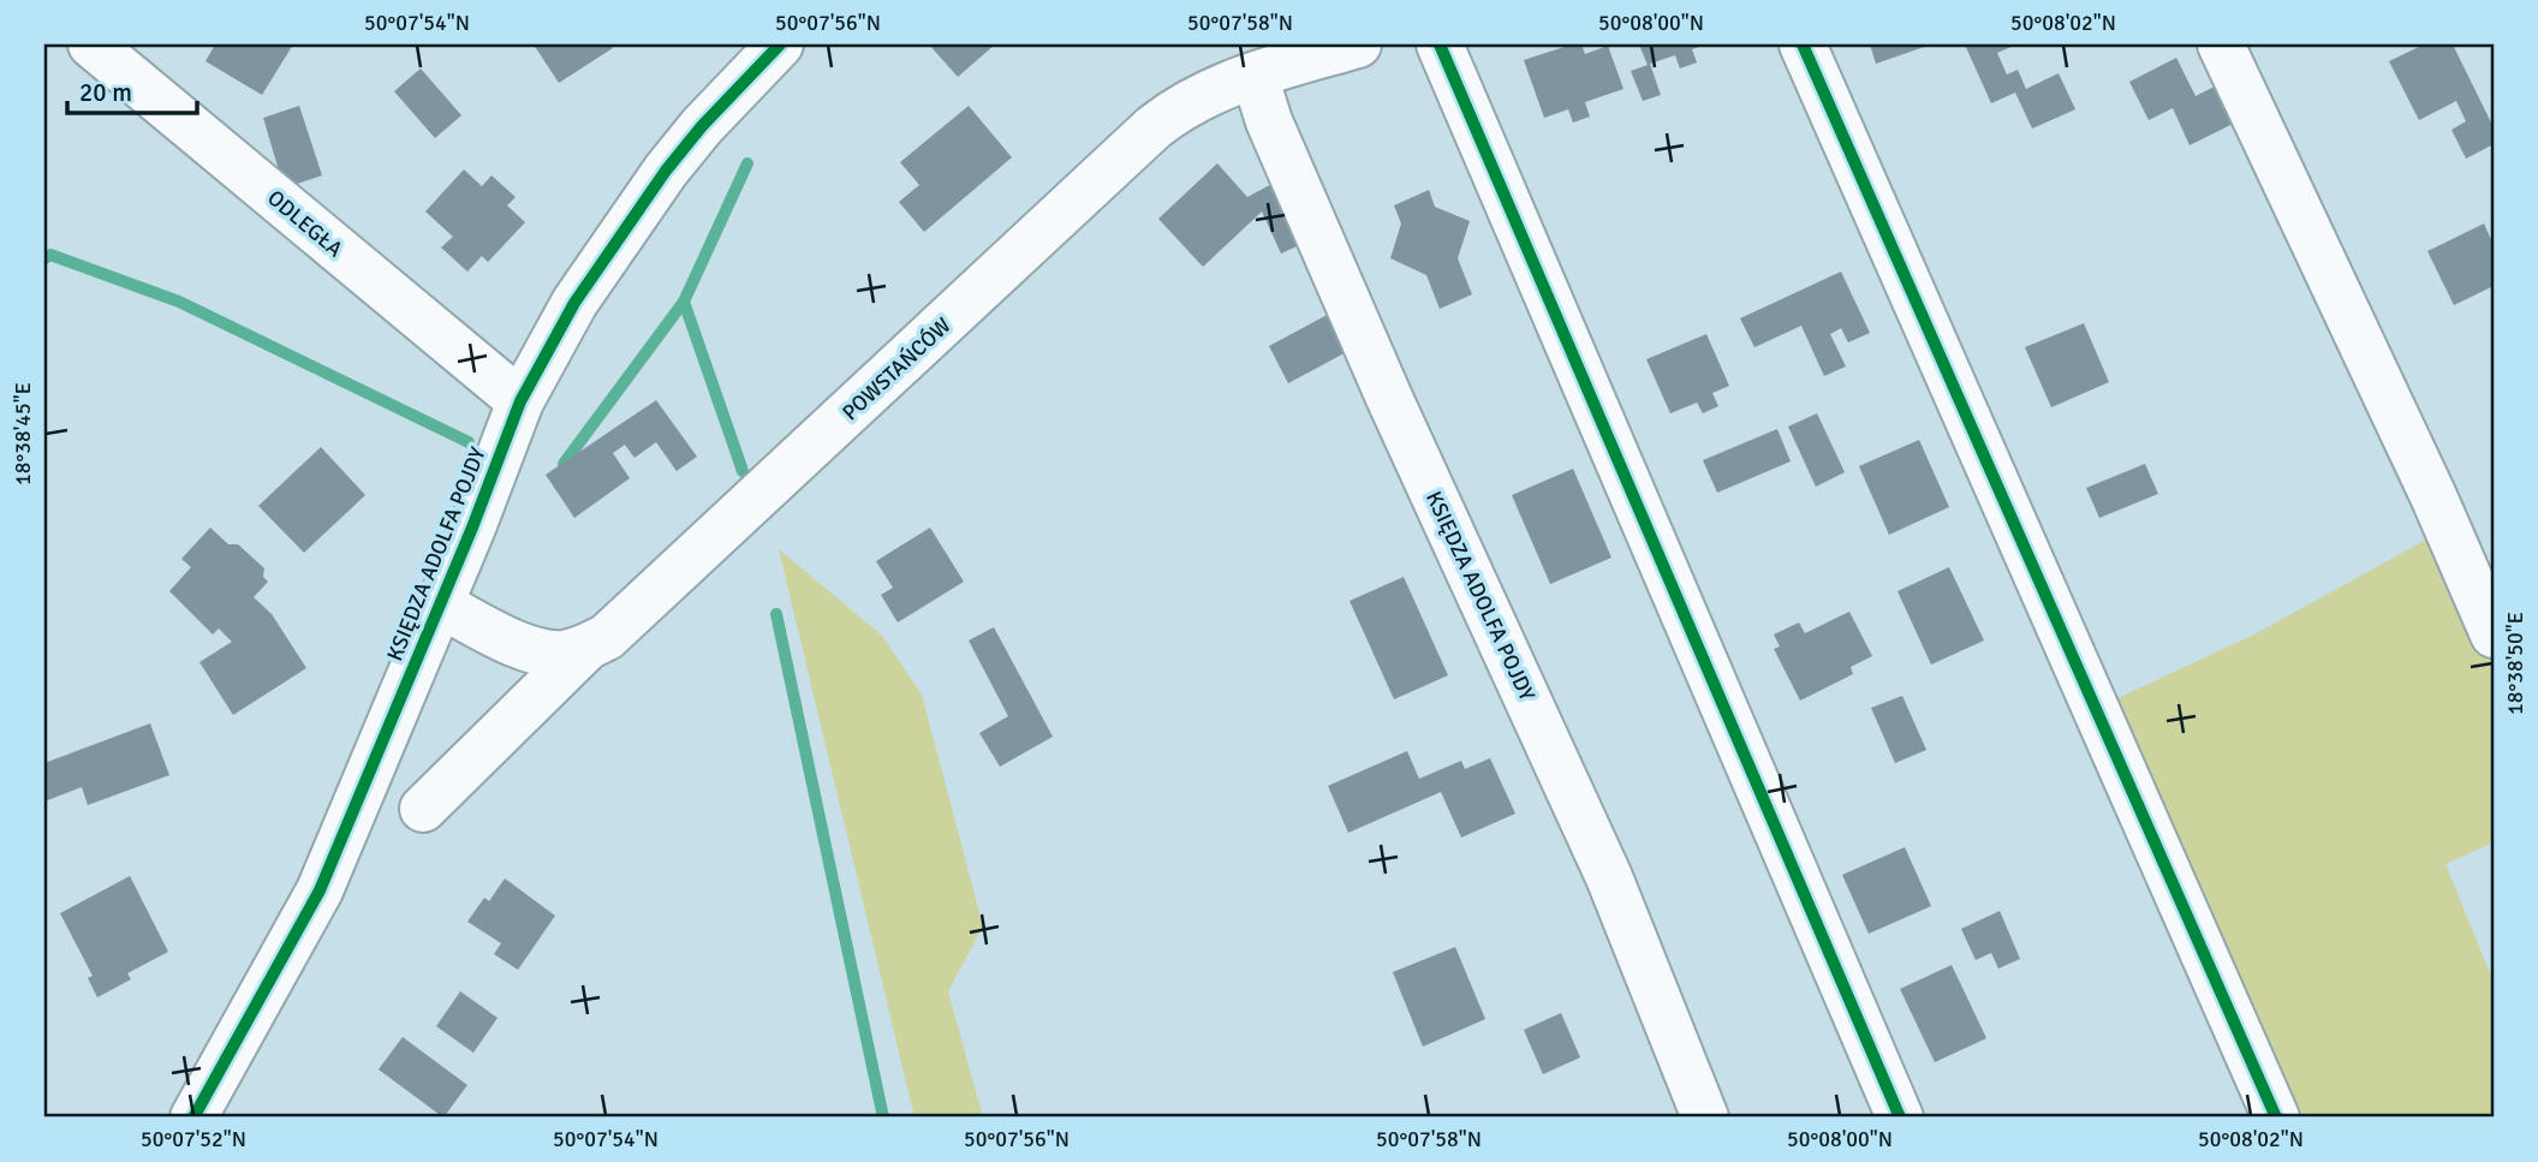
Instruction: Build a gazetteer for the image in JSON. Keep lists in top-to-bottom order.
{
  "streets": {
    "street": ["ODLEGŁA", "POWSTAŃCÓW", "KSIĘDZA ADOLFA POJDY"]
  },
  "crossings": [
    ["ODLEGŁA", "KSIĘDZA ADOLFA POJDY"],
    ["POWSTAŃCÓW", "KSIĘDZA ADOLFA POJDY"]
  ],
  "scale_bar": "20 m",
  "coordinates": [
    "50°07'54\"N",
    "50°07'56\"N",
    "50°07'58\"N",
    "50°08'00\"N",
    "50°08'02\"N",
    "18°38'45\"E",
    "18°38'50\"E",
    "50°07'52\"N"
  ]
}
